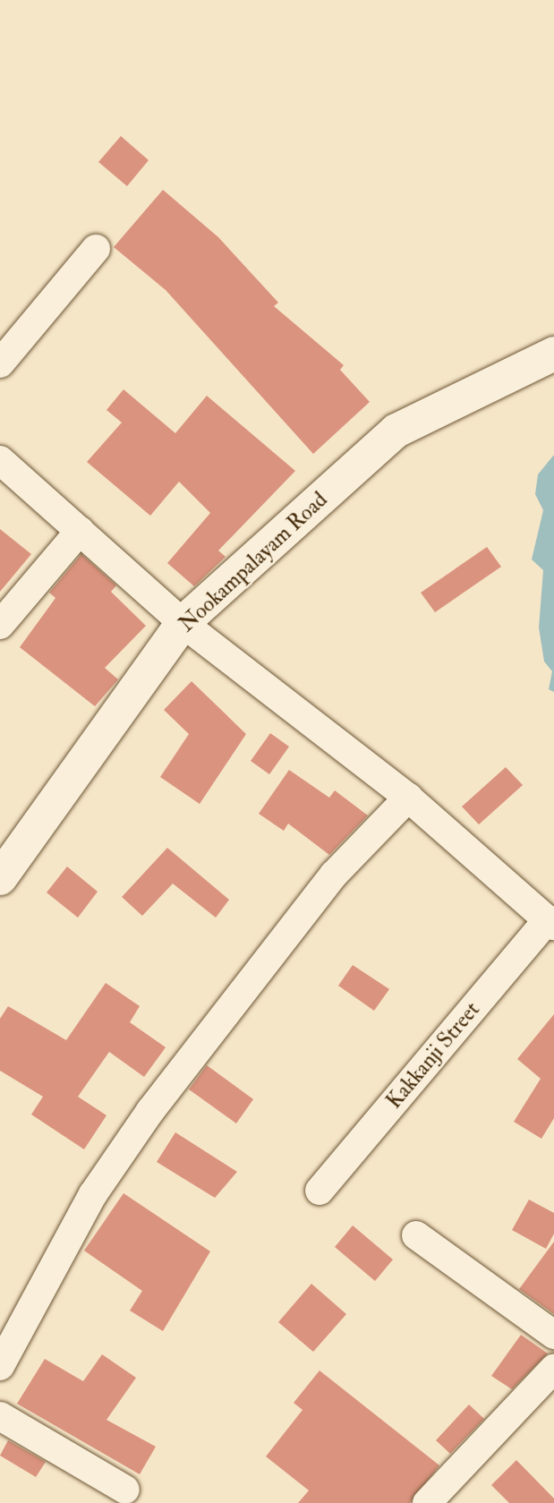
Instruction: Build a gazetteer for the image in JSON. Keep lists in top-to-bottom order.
{
  "streets": {
    "street": ["Nookampalayam Road", "Kakkanji Street"]
  }
}
